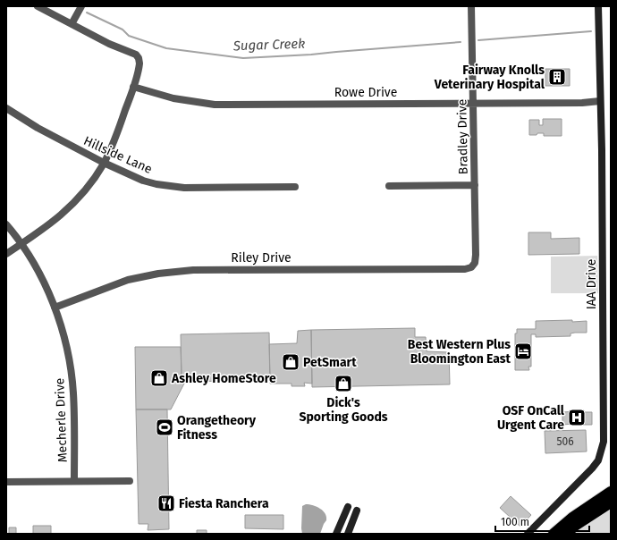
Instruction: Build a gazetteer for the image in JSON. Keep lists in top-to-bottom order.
{
  "streets": {
    "street": [
      "Rowe Drive",
      "Bradley Drive",
      "Hillside Lane",
      "Riley Drive",
      "IAA Drive",
      "Mecherle Drive"
    ]
  },
  "crossings": [
    ["Rowe Drive", "Bradley Drive"],
    ["Rowe Drive", "IAA Drive"],
    ["Bradley Drive", "Riley Drive"],
    ["Riley Drive", "Mecherle Drive"]
  ],
  "water": ["Sugar Creek"],
  "places": {
    "building": ["Fairway Knolls Veterinary Hospital"],
    "hotel": ["Best Western Plus Bloomington East"],
    "shop": ["PetSmart", "Ashley HomeStore", "Dick's Sporting Goods"],
    "hospital": ["OSF OnCall Urgent Care"],
    "sports": ["Orangetheory Fitness"],
    "restaurant": ["Fiesta Ranchera"]
  },
  "house_numbers": ["506"],
  "scale_bar": "100 m"
}
